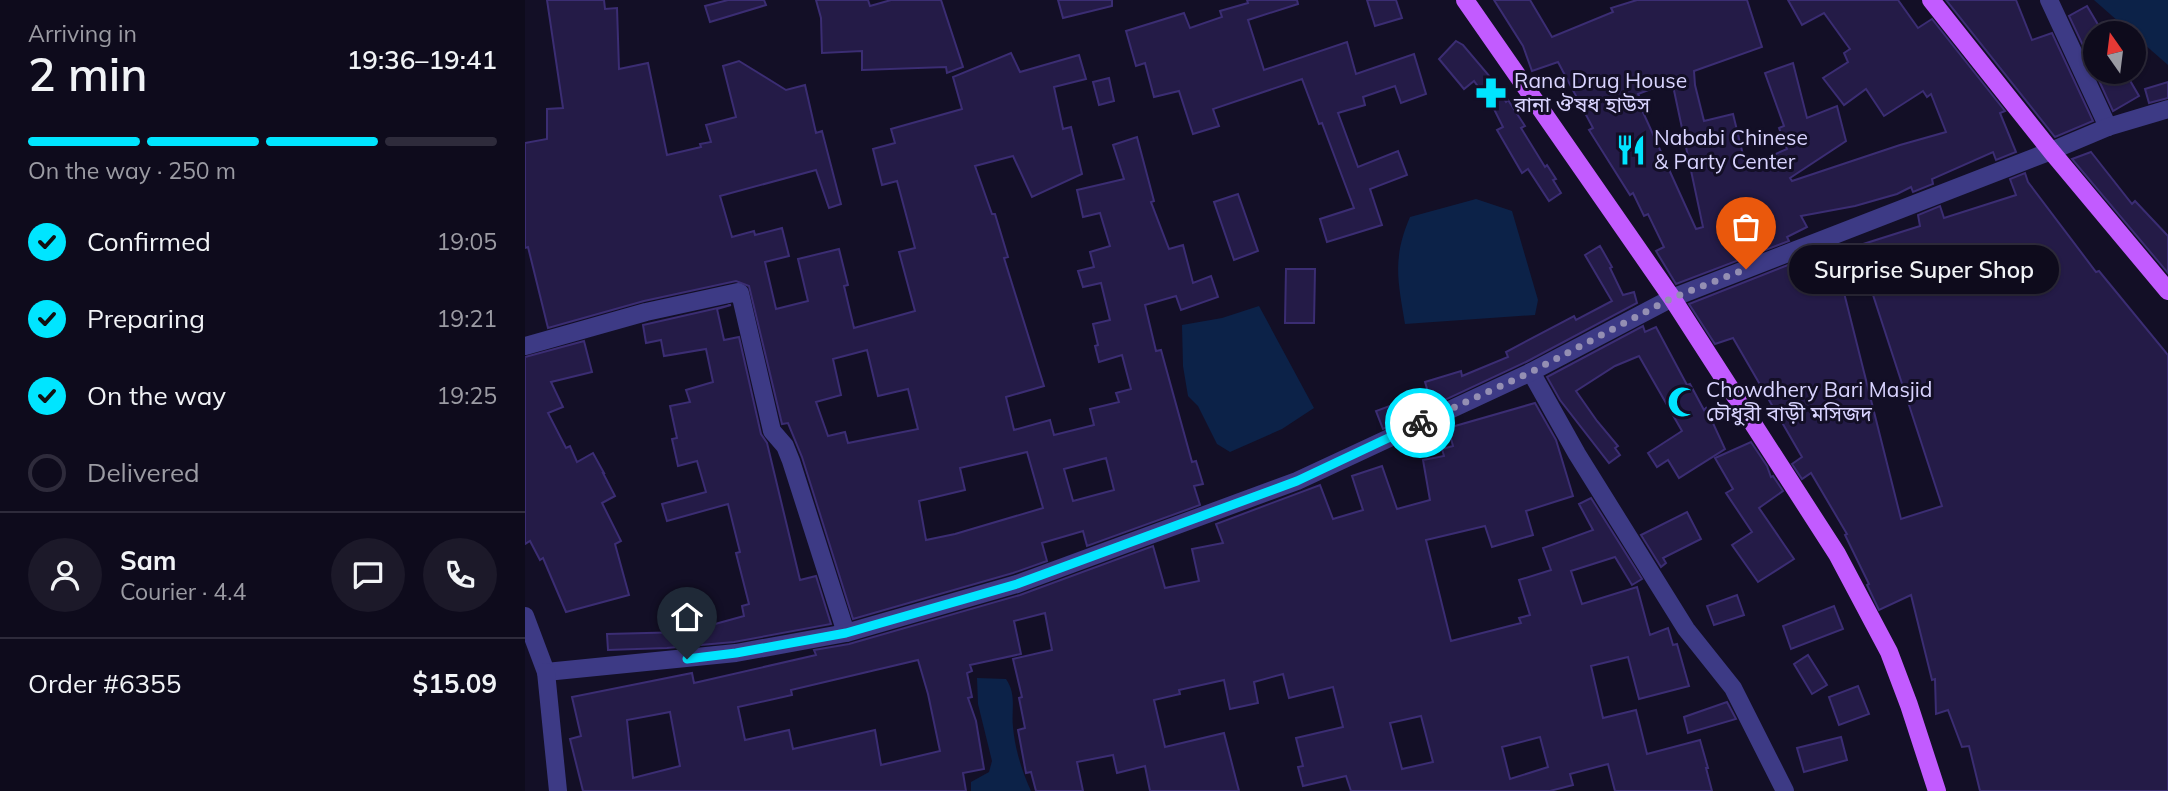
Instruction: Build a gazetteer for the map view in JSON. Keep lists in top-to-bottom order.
{
  "places": {
    "pharmacy": ["Rana Drug House রানা ঔষধ হাউস"],
    "restaurant": ["Nababi Chinese & Party Center"],
    "other": ["Surprise Super Shop"],
    "mosque": ["Chowdhery Bari Masjid চৌধুরী বাড়ী মসিজদ"]
  },
  "north": "top",
  "page": {
    "heading": ["2 min", "Arriving in", "19:36–19:41"],
    "panel": [
      "Sam",
      "Courier · 4.4",
      "Order #6355",
      "$15.09"
    ],
    "bar": "On the way · 250 m",
    "list": [
      ["Confirmed", "19:05"],
      ["Preparing", "19:21"],
      ["On the way", "19:25"],
      "Delivered"
    ],
    "bubble": "Surprise Super Shop"
  }
}
